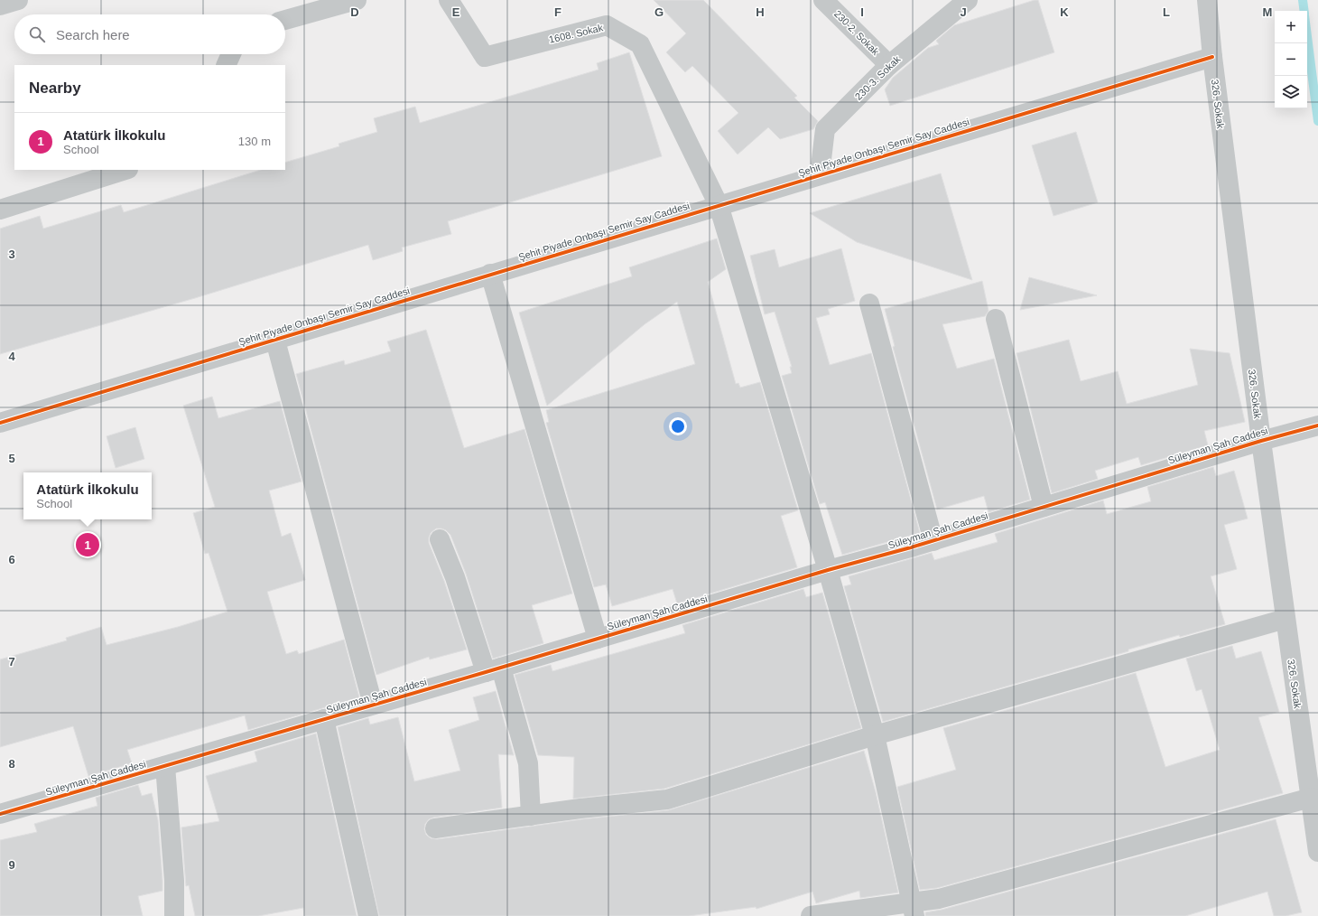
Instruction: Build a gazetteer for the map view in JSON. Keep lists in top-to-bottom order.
{
  "streets": {
    "street": [
      "230-2. Sokak",
      "1608. Sokak",
      "230-3. Sokak",
      "326. Sokak",
      "Şehit Piyade Onbaşı Semir Say Caddesi",
      "Süleyman Şah Caddesi"
    ]
  },
  "crossings": [
    ["230-2. Sokak", "230-3. Sokak"],
    ["1608. Sokak", "Şehit Piyade Onbaşı Semir Say Caddesi"],
    ["230-3. Sokak", "Şehit Piyade Onbaşı Semir Say Caddesi"],
    ["326. Sokak", "Şehit Piyade Onbaşı Semir Say Caddesi"],
    ["326. Sokak", "Süleyman Şah Caddesi"]
  ],
  "page": {
    "map_buttons": ["+", "−"],
    "search": "Search here",
    "heading": "Nearby",
    "list": [
      {
        "mark": "1",
        "name": "Atatürk İlkokulu",
        "note": "School",
        "value": "130 m"
      }
    ],
    "popup": ["Atatürk İlkokulu", "School"],
    "pins": "1"
  },
  "grid": {
    "columns": [
      "D",
      "E",
      "F",
      "G",
      "H",
      "I",
      "J",
      "K",
      "L",
      "M"
    ],
    "rows": [
      "3",
      "4",
      "5",
      "6",
      "7",
      "8",
      "9"
    ]
  }
}
